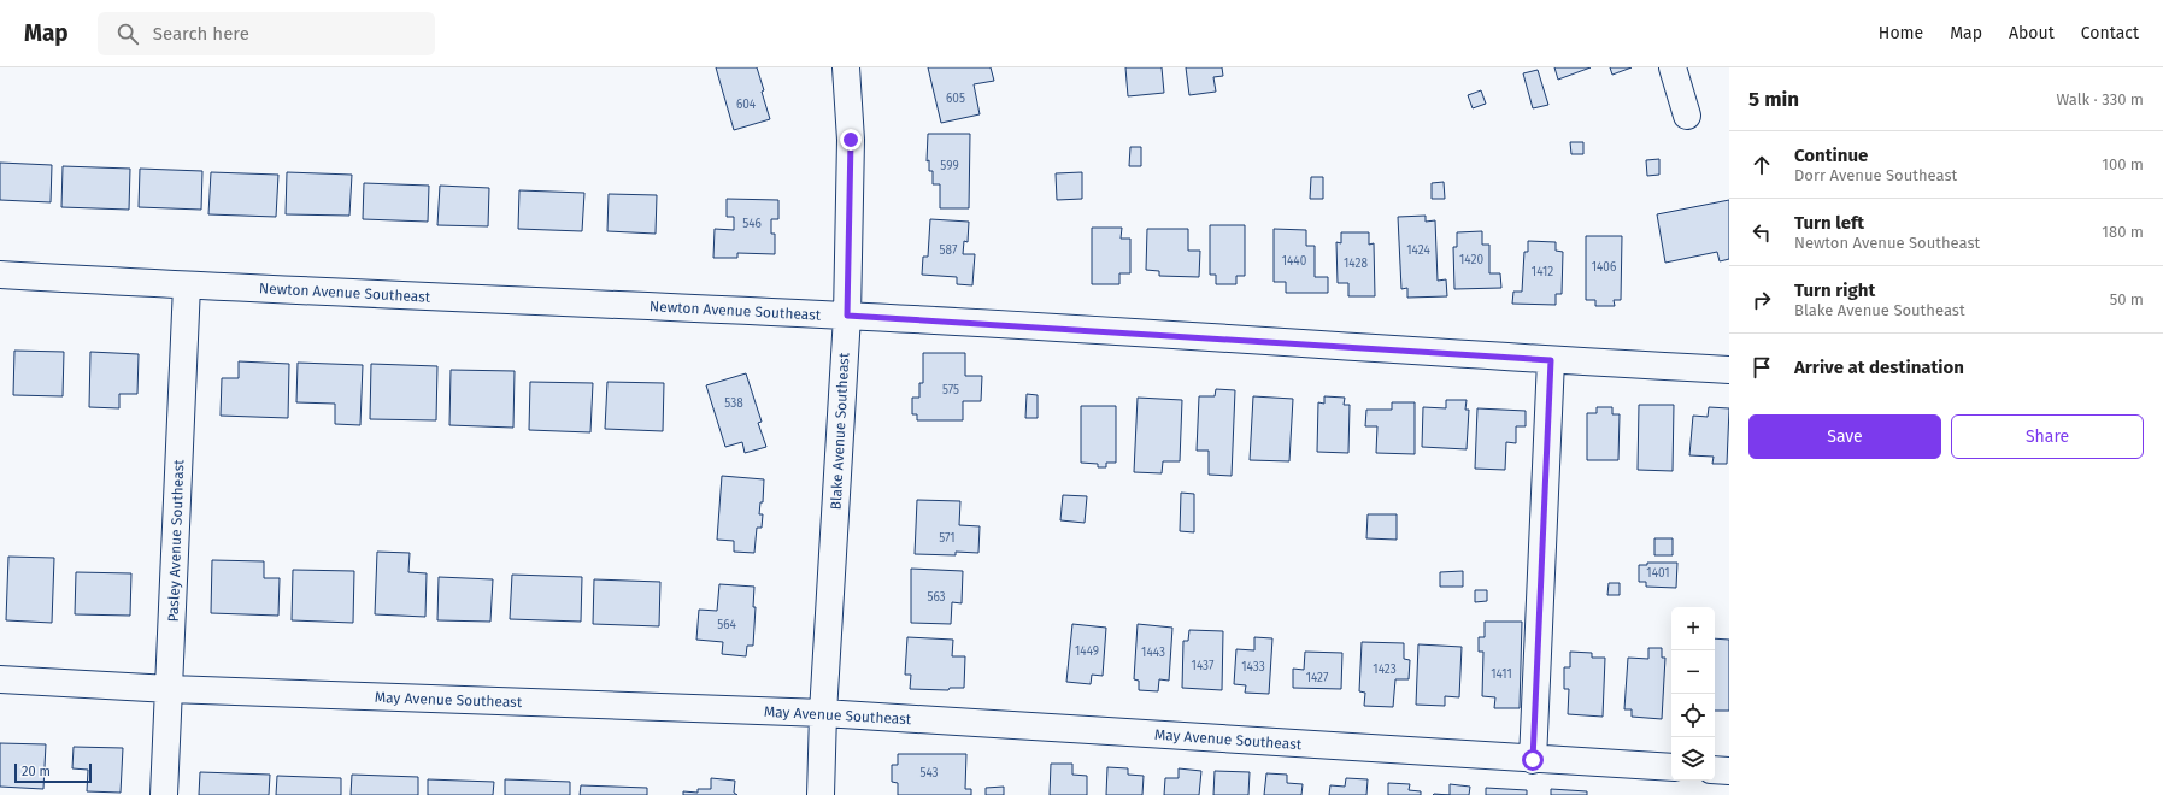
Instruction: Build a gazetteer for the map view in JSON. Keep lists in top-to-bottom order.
{
  "streets": {
    "street": [
      "Newton Avenue Southeast",
      "Blake Avenue Southeast",
      "Pasley Avenue Southeast",
      "May Avenue Southeast"
    ]
  },
  "crossings": [
    ["Newton Avenue Southeast", "Blake Avenue Southeast"],
    ["Newton Avenue Southeast", "Pasley Avenue Southeast"],
    ["Blake Avenue Southeast", "May Avenue Southeast"],
    ["Pasley Avenue Southeast", "May Avenue Southeast"]
  ],
  "house_numbers": [
    "605",
    "604",
    "599",
    "546",
    "587",
    "1424",
    "1420",
    "1440",
    "1428",
    "1406",
    "1412",
    "575",
    "538",
    "571",
    "1401",
    "563",
    "564",
    "1449",
    "1443",
    "1437",
    "1433",
    "1423",
    "1411",
    "1427",
    "543"
  ],
  "scale_bar": "20 m",
  "page": {
    "header": "Map",
    "search": "Search here",
    "nav": [
      "Home",
      "Map",
      "About",
      "Contact"
    ],
    "heading": ["5 min", "Walk · 330 m"],
    "list": [
      ["Continue", "Dorr Avenue Southeast", "100 m"],
      ["Turn left", "Newton Avenue Southeast", "180 m"],
      ["Turn right", "Blake Avenue Southeast", "50 m"],
      "Arrive at destination"
    ],
    "buttons": ["Save", "Share"],
    "map_buttons": ["+", "−"],
    "scale": "20 m"
  }
}
